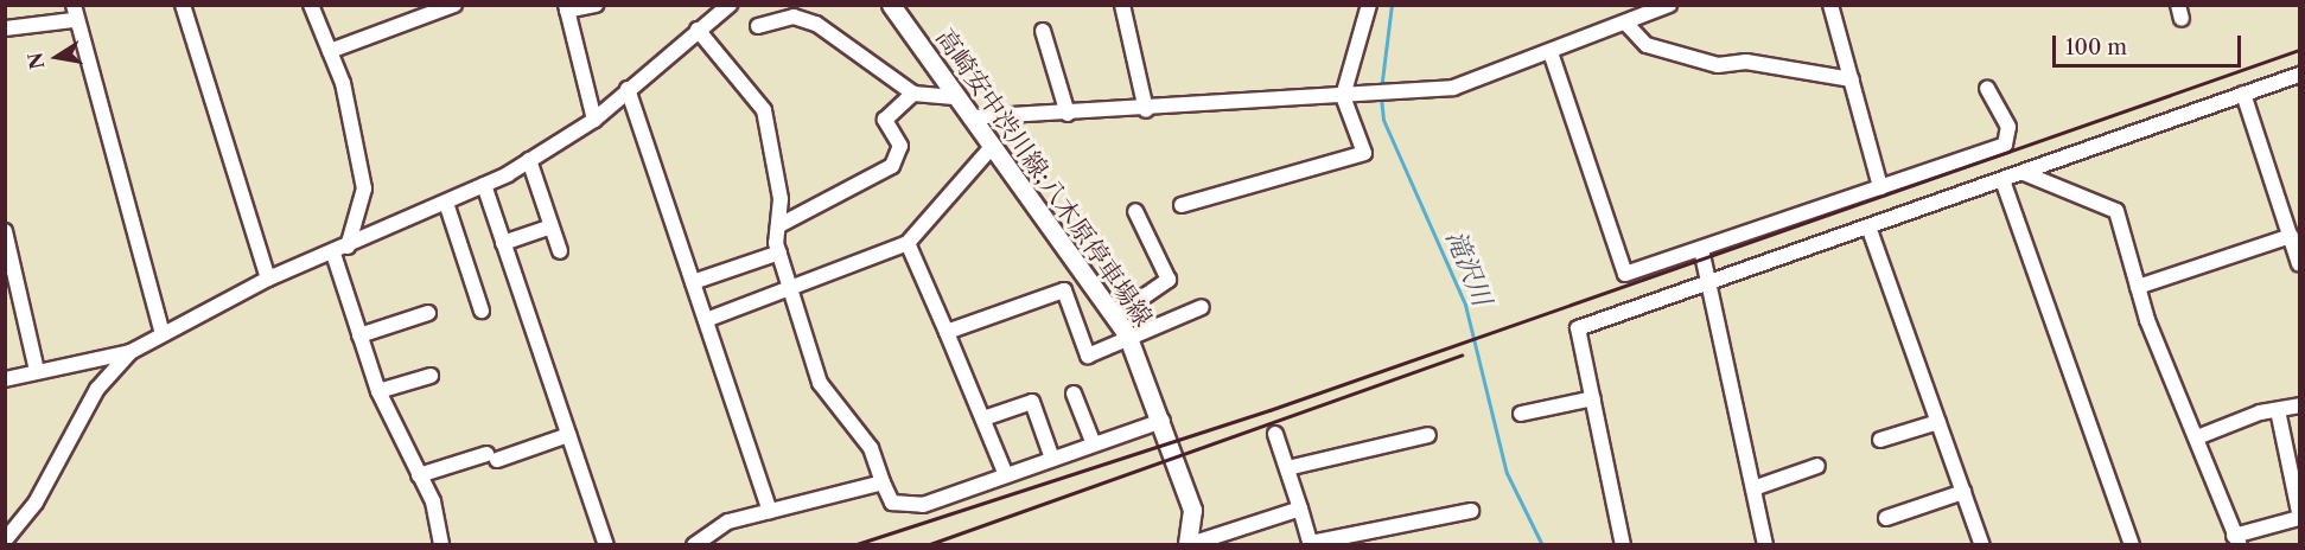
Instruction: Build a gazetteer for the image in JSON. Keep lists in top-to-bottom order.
{
  "streets": {
    "main road": ["高崎安中渋川線;八木原停車場線"]
  },
  "water": ["滝沢川"],
  "scale_bar": "100 m",
  "north": "left"
}
